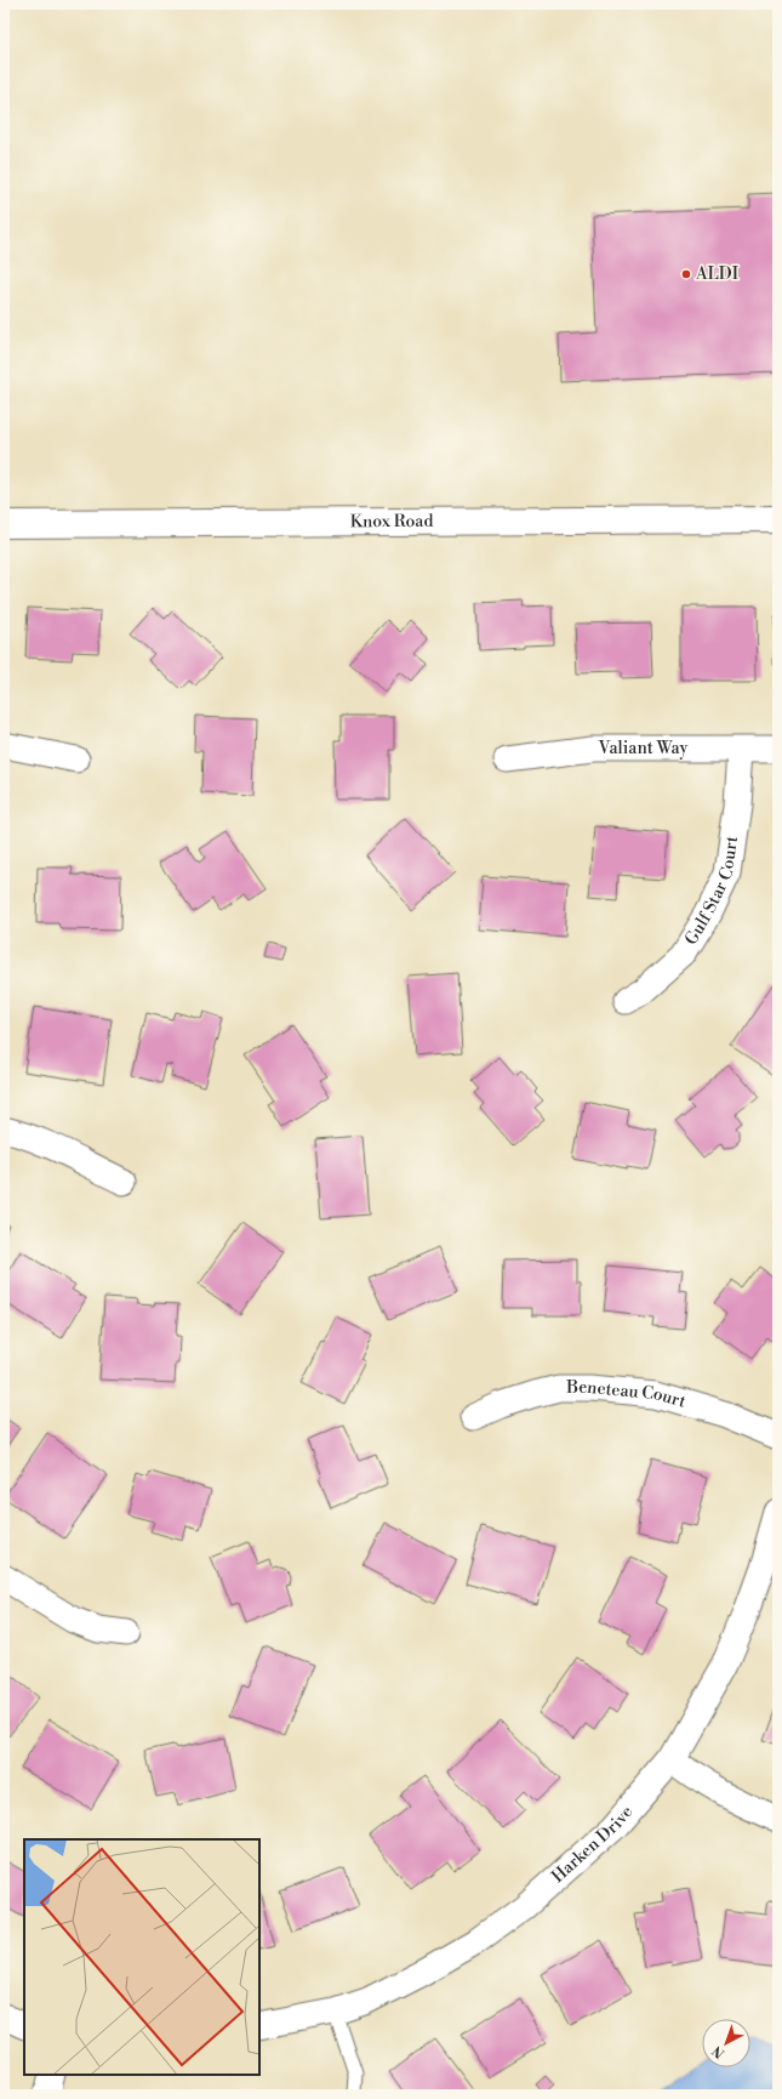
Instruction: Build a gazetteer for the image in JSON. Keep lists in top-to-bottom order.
{
  "streets": {
    "street": [
      "Knox Road",
      "Valiant Way",
      "Gulf Star Court",
      "Beneteau Court",
      "Harken Drive"
    ]
  },
  "crossings": [
    ["Valiant Way", "Gulf Star Court"]
  ],
  "places": ["ALDI"],
  "north": "bottom left"
}
